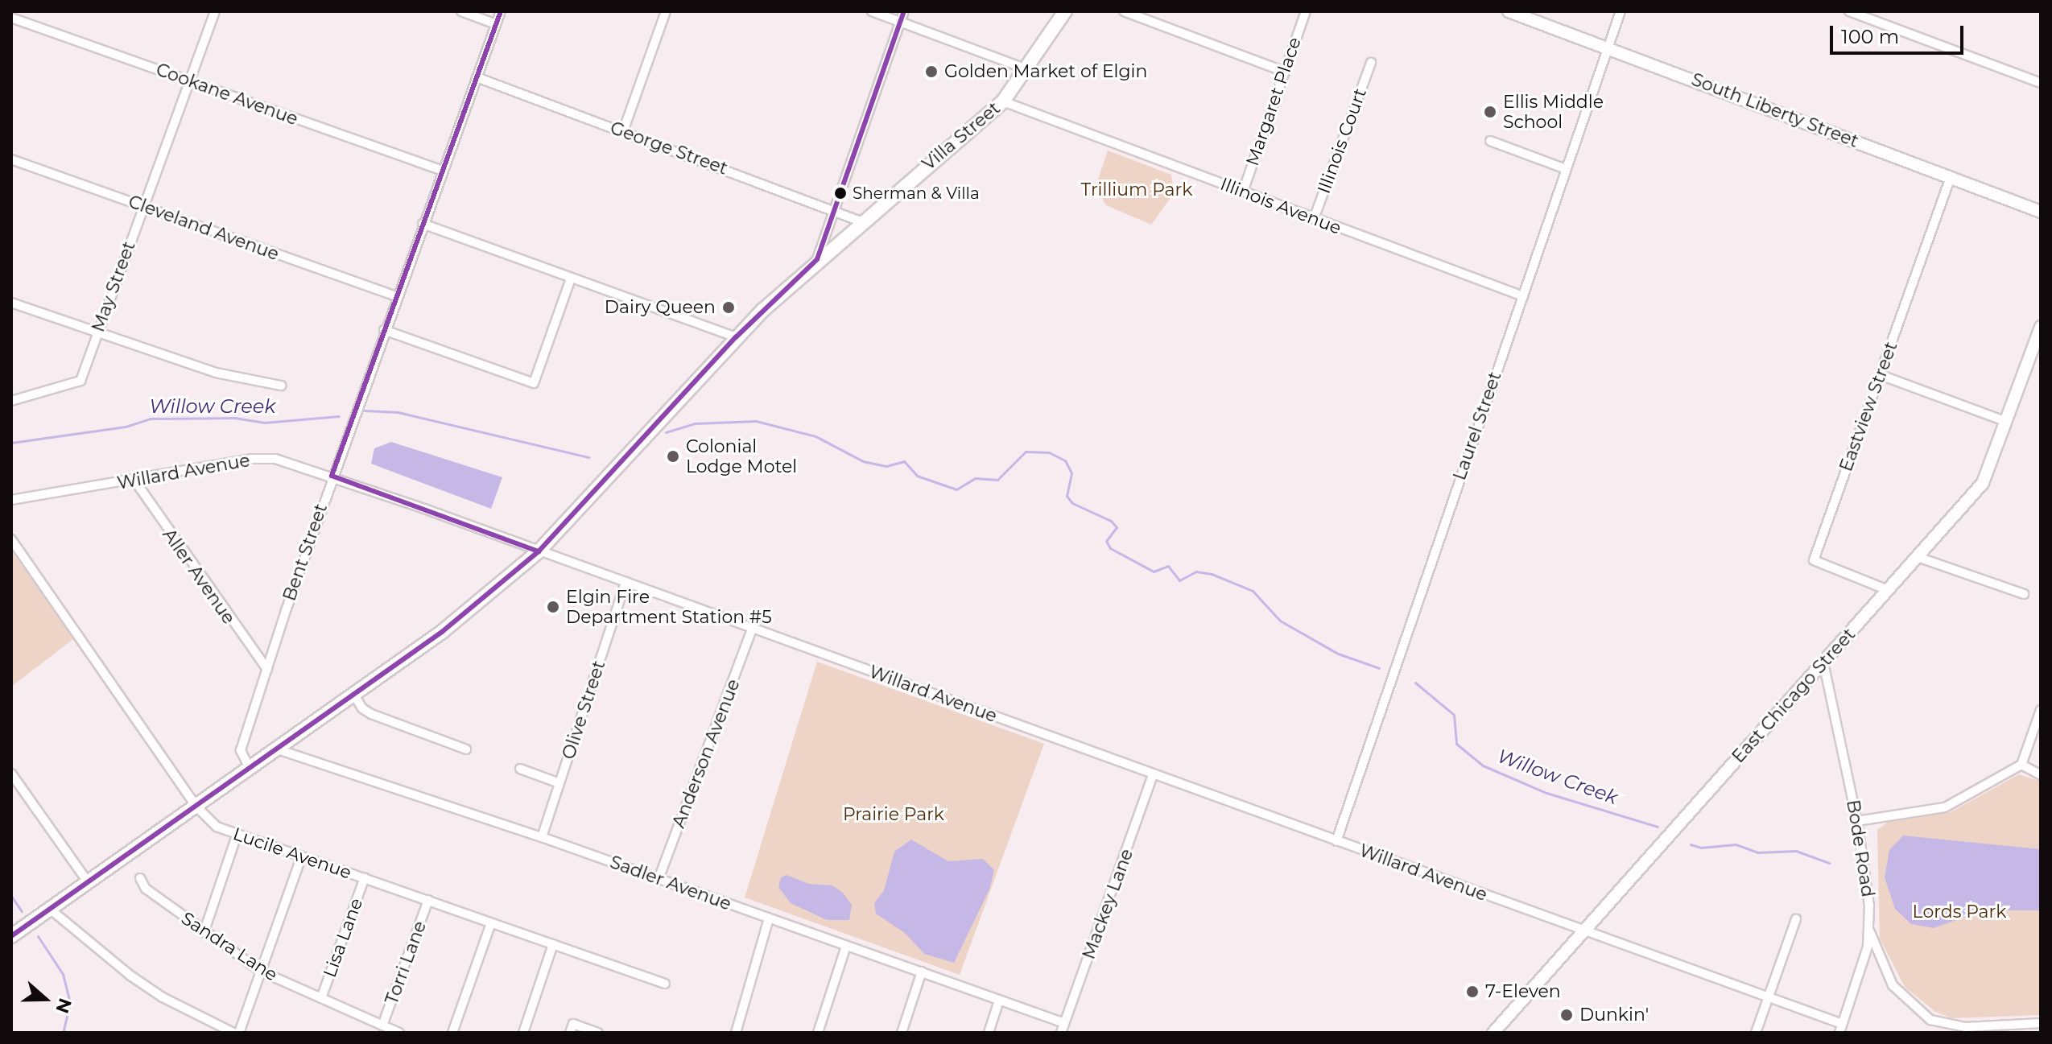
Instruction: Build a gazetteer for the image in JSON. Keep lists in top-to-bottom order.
{
  "streets": {
    "main road": ["South Liberty Street", "Villa Street", "East Chicago Street"],
    "street": [
      "Cookane Avenue",
      "Margaret Place",
      "Illinois Court",
      "George Street",
      "Illinois Avenue",
      "Cleveland Avenue",
      "May Street",
      "Eastview Street",
      "Laurel Street",
      "Willard Avenue",
      "Bent Street",
      "Aller Avenue",
      "Olive Street",
      "Anderson Avenue",
      "Bode Road",
      "Lucile Avenue",
      "Sadler Avenue",
      "Mackey Lane",
      "Lisa Lane",
      "Sandra Lane",
      "Torri Lane"
    ]
  },
  "crossings": [
    ["Cookane Avenue", "May Street"],
    ["Cookane Avenue", "Bent Street"],
    ["Margaret Place", "Illinois Avenue"],
    ["South Liberty Street", "Eastview Street"],
    ["South Liberty Street", "Laurel Street"],
    ["Villa Street", "George Street"],
    ["Villa Street", "Illinois Avenue"],
    ["Villa Street", "Willard Avenue"],
    ["Villa Street", "Bent Street"],
    ["Villa Street", "Lucile Avenue"],
    ["Villa Street", "Sadler Avenue"],
    ["Illinois Court", "Illinois Avenue"],
    ["George Street", "Bent Street"],
    ["Illinois Avenue", "Laurel Street"],
    ["Cleveland Avenue", "May Street"],
    ["Cleveland Avenue", "Bent Street"],
    ["Eastview Street", "East Chicago Street"],
    ["Laurel Street", "Willard Avenue"],
    ["Willard Avenue", "Bent Street"],
    ["Willard Avenue", "Aller Avenue"],
    ["Willard Avenue", "East Chicago Street"],
    ["Willard Avenue", "Olive Street"],
    ["Willard Avenue", "Anderson Avenue"],
    ["Willard Avenue", "Bode Road"],
    ["Willard Avenue", "Mackey Lane"],
    ["Bent Street", "Aller Avenue"],
    ["East Chicago Street", "Bode Road"],
    ["Olive Street", "Sadler Avenue"],
    ["Anderson Avenue", "Sadler Avenue"],
    ["Lucile Avenue", "Lisa Lane"],
    ["Lucile Avenue", "Torri Lane"],
    ["Sadler Avenue", "Mackey Lane"],
    ["Lisa Lane", "Sandra Lane"],
    ["Sandra Lane", "Torri Lane"]
  ],
  "water": ["Willow Creek"],
  "parks": ["Trillium Park", "Prairie Park", "Lords Park"],
  "places": [
    "Golden Market of Elgin",
    "Ellis Middle School",
    "Sherman & Villa",
    "Dairy Queen",
    "Colonial Lodge Motel",
    "Elgin Fire Department Station #5",
    "7-Eleven",
    "Dunkin'"
  ],
  "scale_bar": "100 m",
  "north": "right"
}
